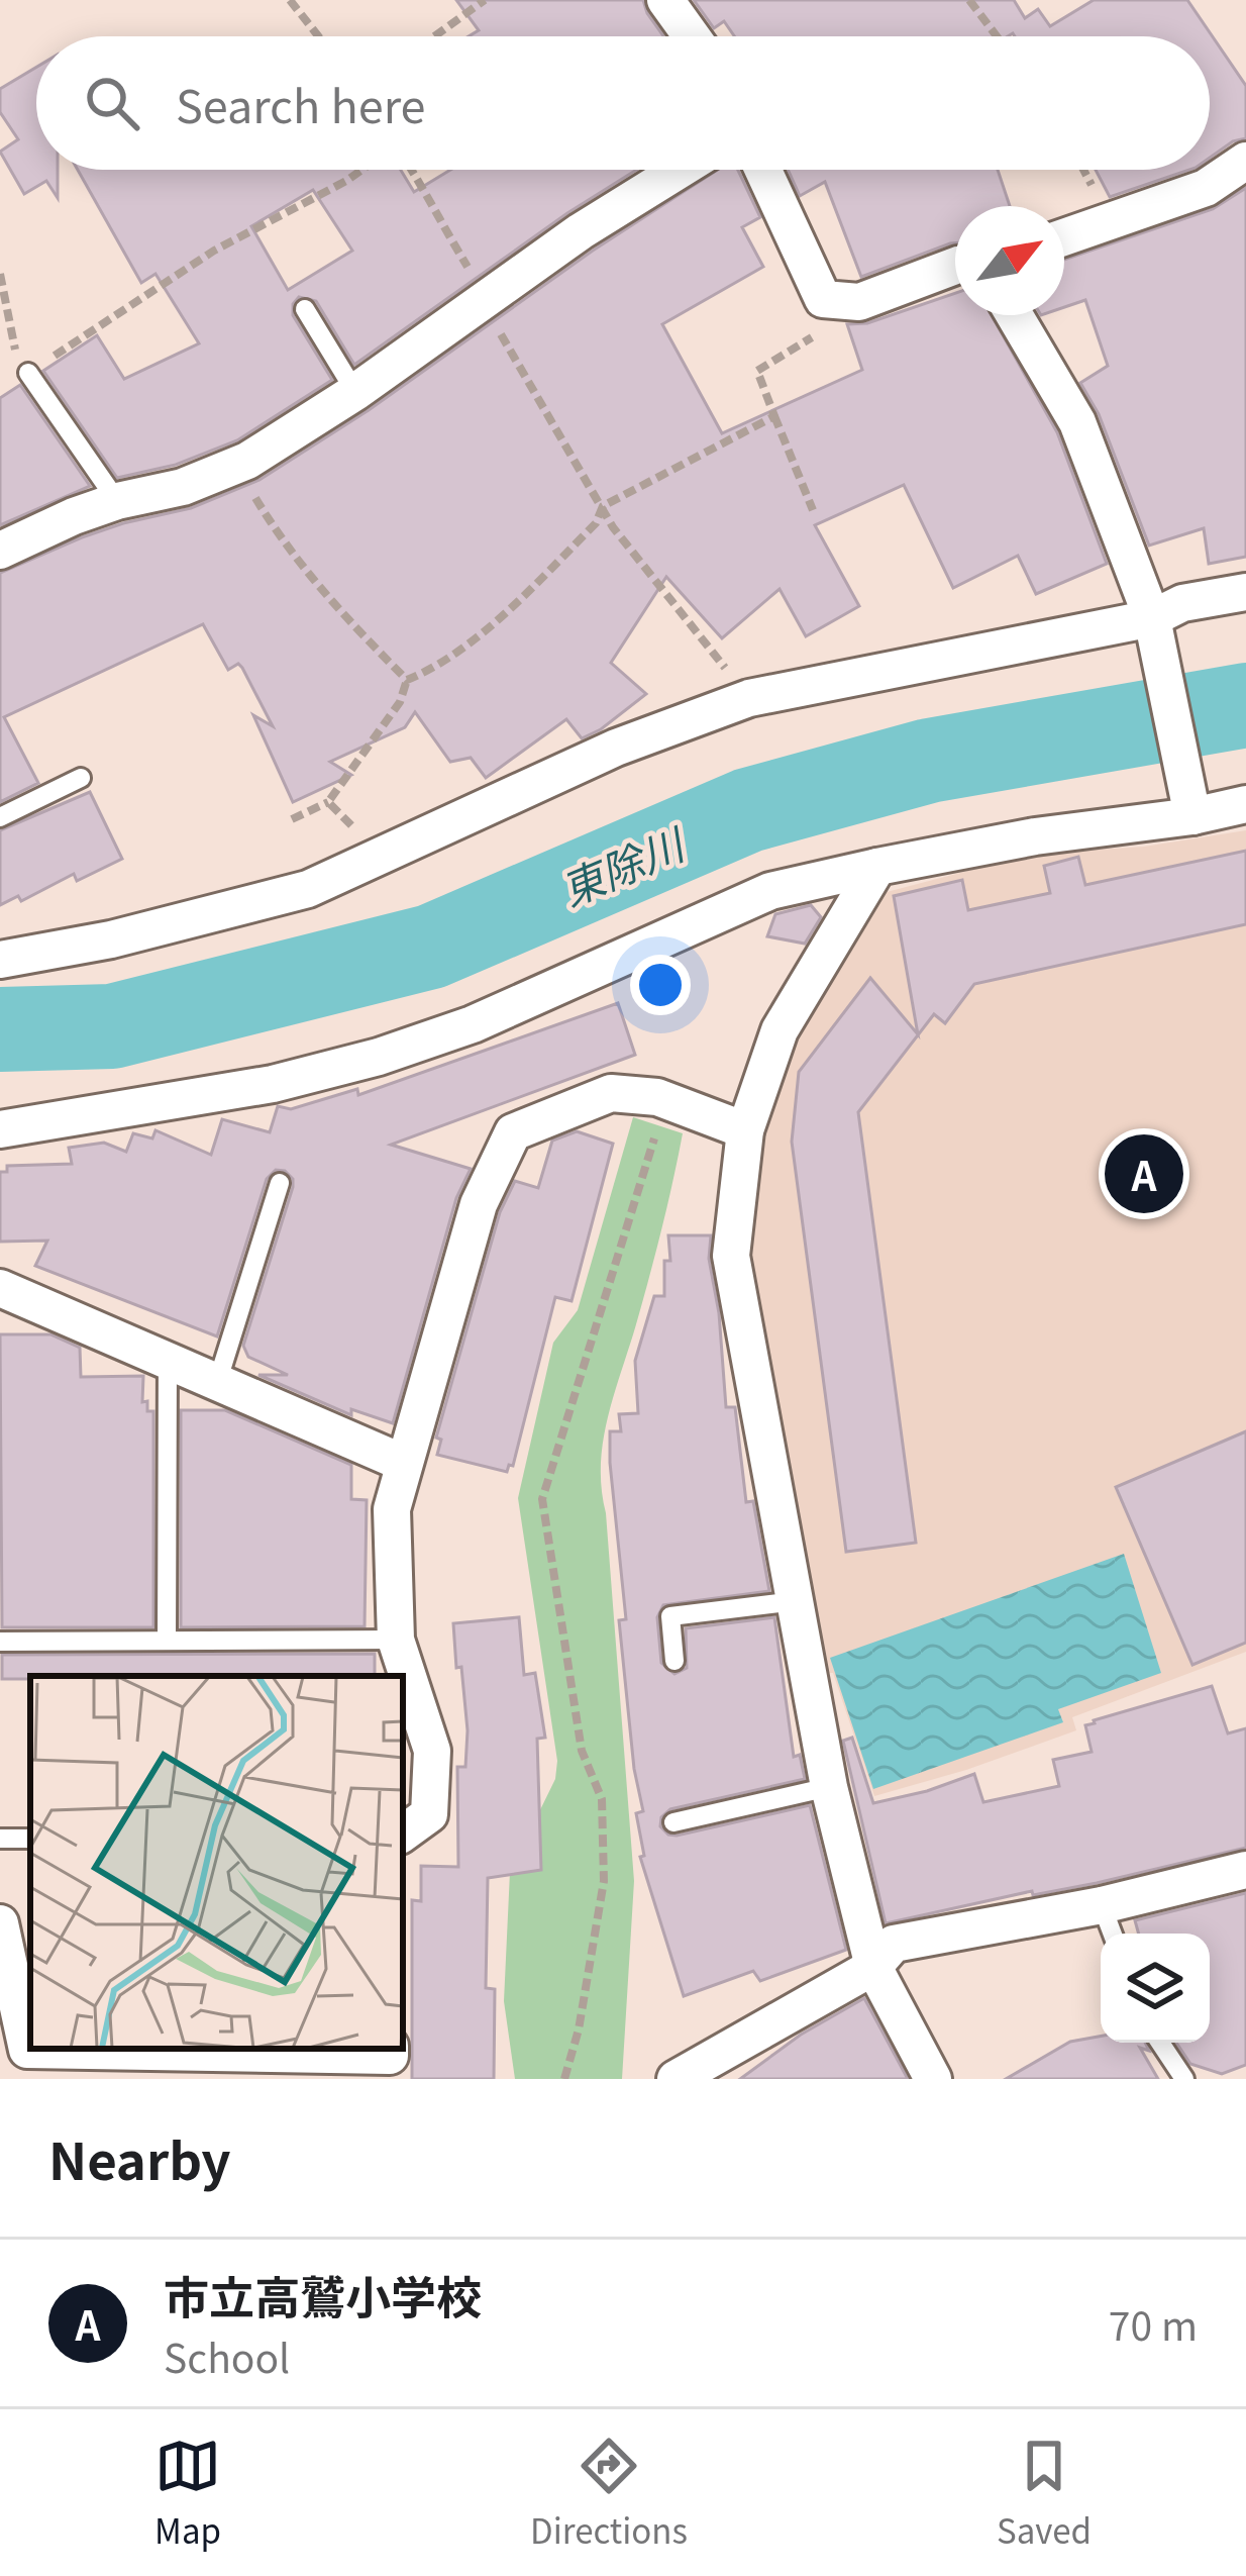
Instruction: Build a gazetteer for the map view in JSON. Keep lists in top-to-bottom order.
{
  "water": ["東除川"],
  "north": "top right",
  "page": {
    "search": "Search here",
    "pins": "A",
    "heading": "Nearby",
    "list": [
      {
        "mark": "A",
        "name": "市立高鷲小学校",
        "note": "School",
        "value": "70 m"
      }
    ],
    "nav": ["Map", "Directions", "Saved"]
  }
}
